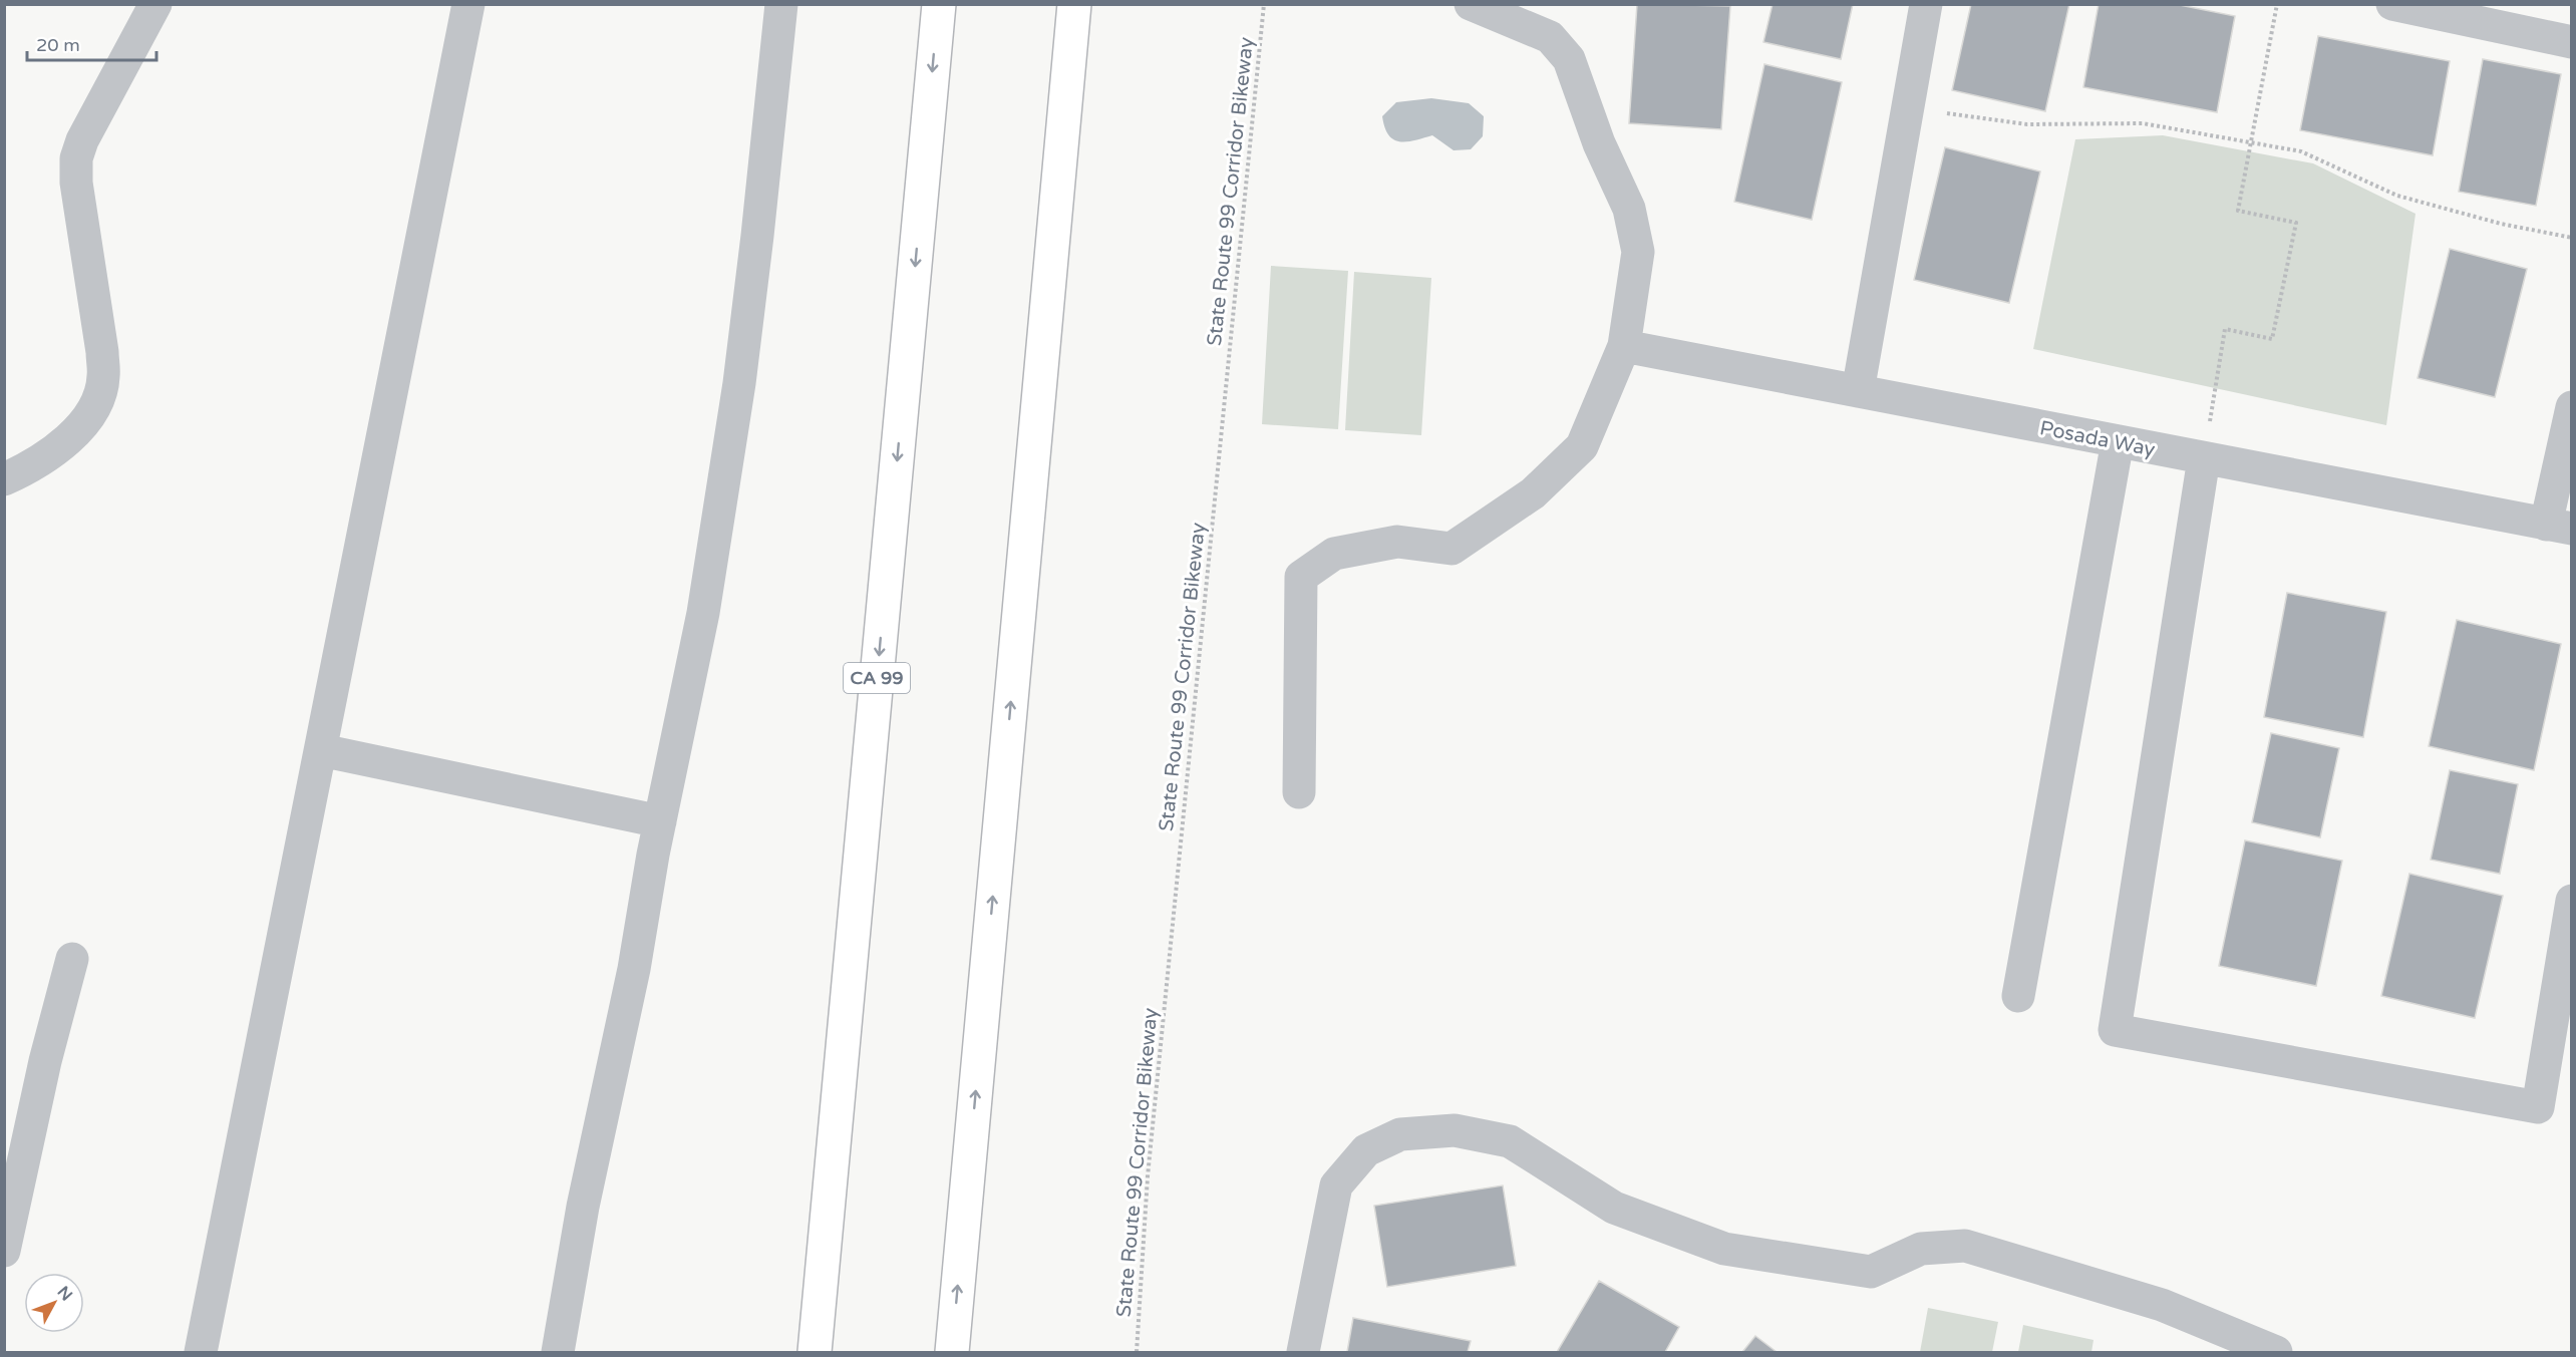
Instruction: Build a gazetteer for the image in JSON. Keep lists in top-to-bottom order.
{
  "streets": {
    "highway": ["CA 99"],
    "street": ["Posada Way"],
    "path": ["State Route 99 Corridor Bikeway"]
  },
  "scale_bar": "20 m",
  "north": "top right"
}
